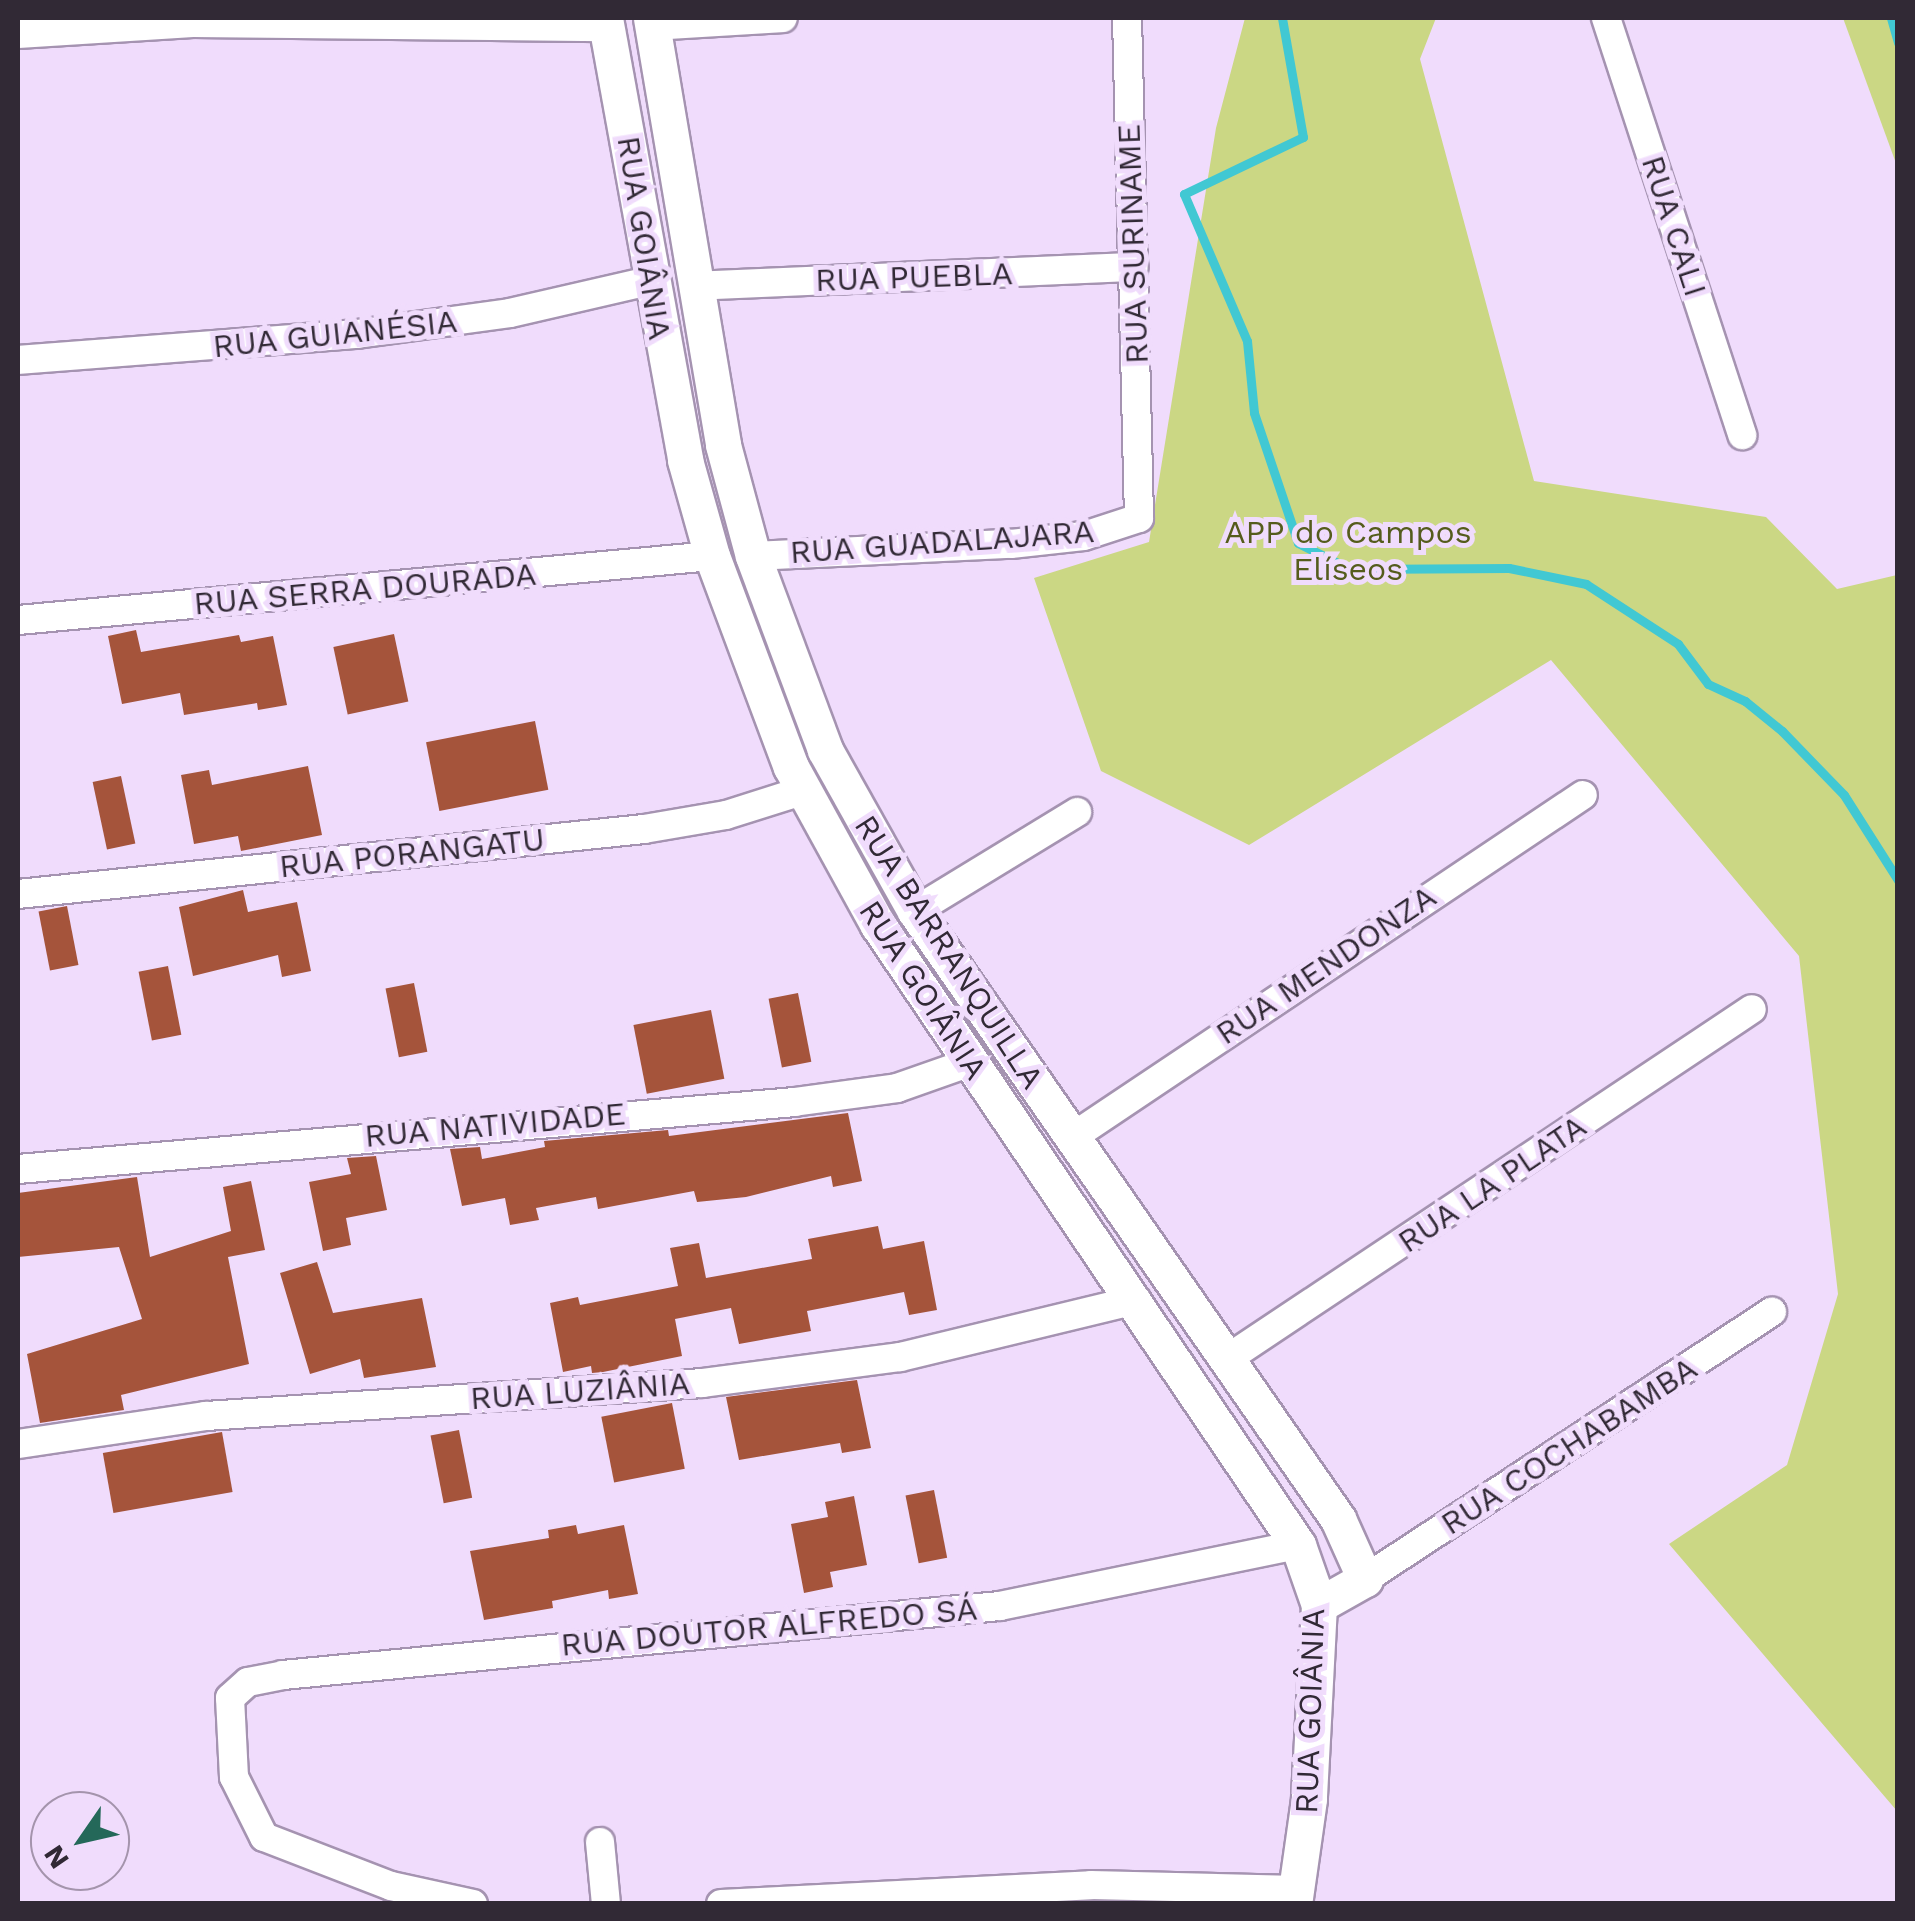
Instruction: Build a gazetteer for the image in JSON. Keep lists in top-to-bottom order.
{
  "streets": {
    "street": [
      "RUA CALI",
      "RUA GOIÂNIA",
      "RUA SURINAME",
      "RUA PUEBLA",
      "RUA GUIANÉSIA",
      "RUA GUADALAJARA",
      "RUA SERRA DOURADA",
      "RUA PORANGATU",
      "RUA BARRANQUILLA",
      "RUA MENDONZA",
      "RUA NATIVIDADE",
      "RUA LA PLATA",
      "RUA LUZIÂNIA",
      "RUA COCHABAMBA",
      "RUA DOUTOR ALFREDO SÁ"
    ]
  },
  "crossings": [
    ["RUA GOIÂNIA", "RUA GUIANÉSIA"],
    ["RUA GOIÂNIA", "RUA SERRA DOURADA"],
    ["RUA GOIÂNIA", "RUA PORANGATU"],
    ["RUA GOIÂNIA", "RUA NATIVIDADE"],
    ["RUA GOIÂNIA", "RUA LUZIÂNIA"],
    ["RUA GOIÂNIA", "RUA DOUTOR ALFREDO SÁ"],
    ["RUA SURINAME", "RUA PUEBLA"],
    ["RUA SURINAME", "RUA GUADALAJARA"],
    ["RUA PUEBLA", "RUA BARRANQUILLA"],
    ["RUA GUADALAJARA", "RUA BARRANQUILLA"],
    ["RUA BARRANQUILLA", "RUA MENDONZA"],
    ["RUA BARRANQUILLA", "RUA LA PLATA"],
    ["RUA BARRANQUILLA", "RUA COCHABAMBA"]
  ],
  "parks": ["APP do Campos Elíseos"],
  "north": "bottom left"
}
